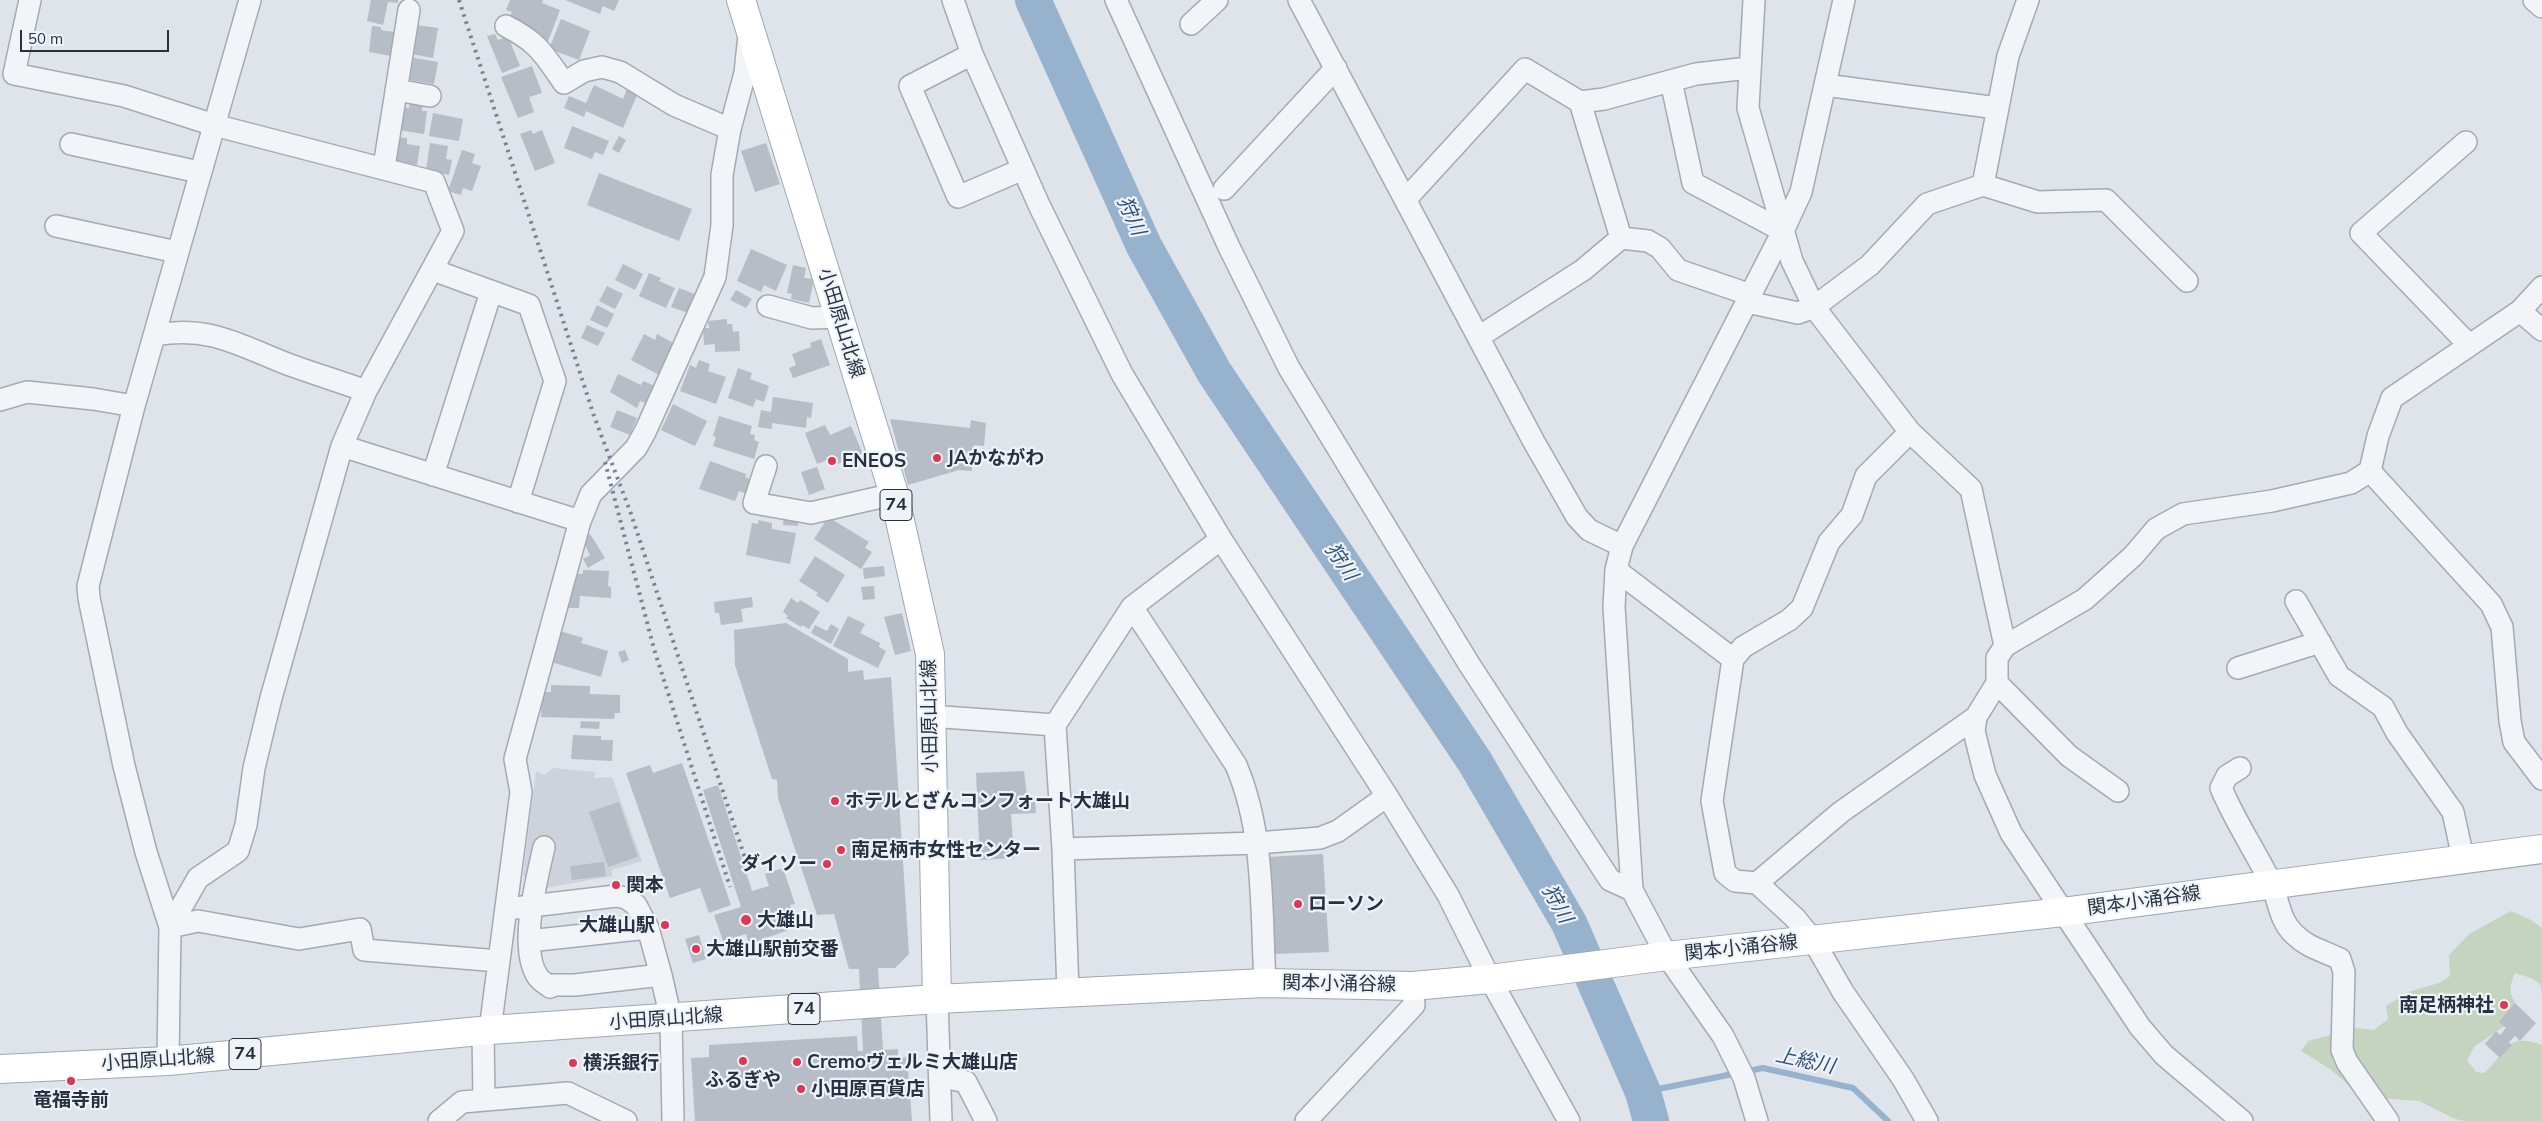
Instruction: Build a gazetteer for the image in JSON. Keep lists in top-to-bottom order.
{
  "streets": {
    "main road": ["小田原山北線", "74", "関本小涌谷線"]
  },
  "crossings": [
    ["小田原山北線", "関本小涌谷線"]
  ],
  "water": ["狩川", "上総川"],
  "places": [
    "JAかながわ",
    "ENEOS",
    "ホテルとざんコンフォート大雄山",
    "南足柄市女性センター",
    "ダイソー",
    "関本",
    "ローソン",
    "大雄山",
    "大雄山駅",
    "大雄山駅前交番",
    "南足柄神社",
    "ふるぎや",
    "Cremoヴェルミ大雄山店",
    "横浜銀行",
    "竜福寺前",
    "小田原百貨店"
  ],
  "scale_bar": "50 m"
}
